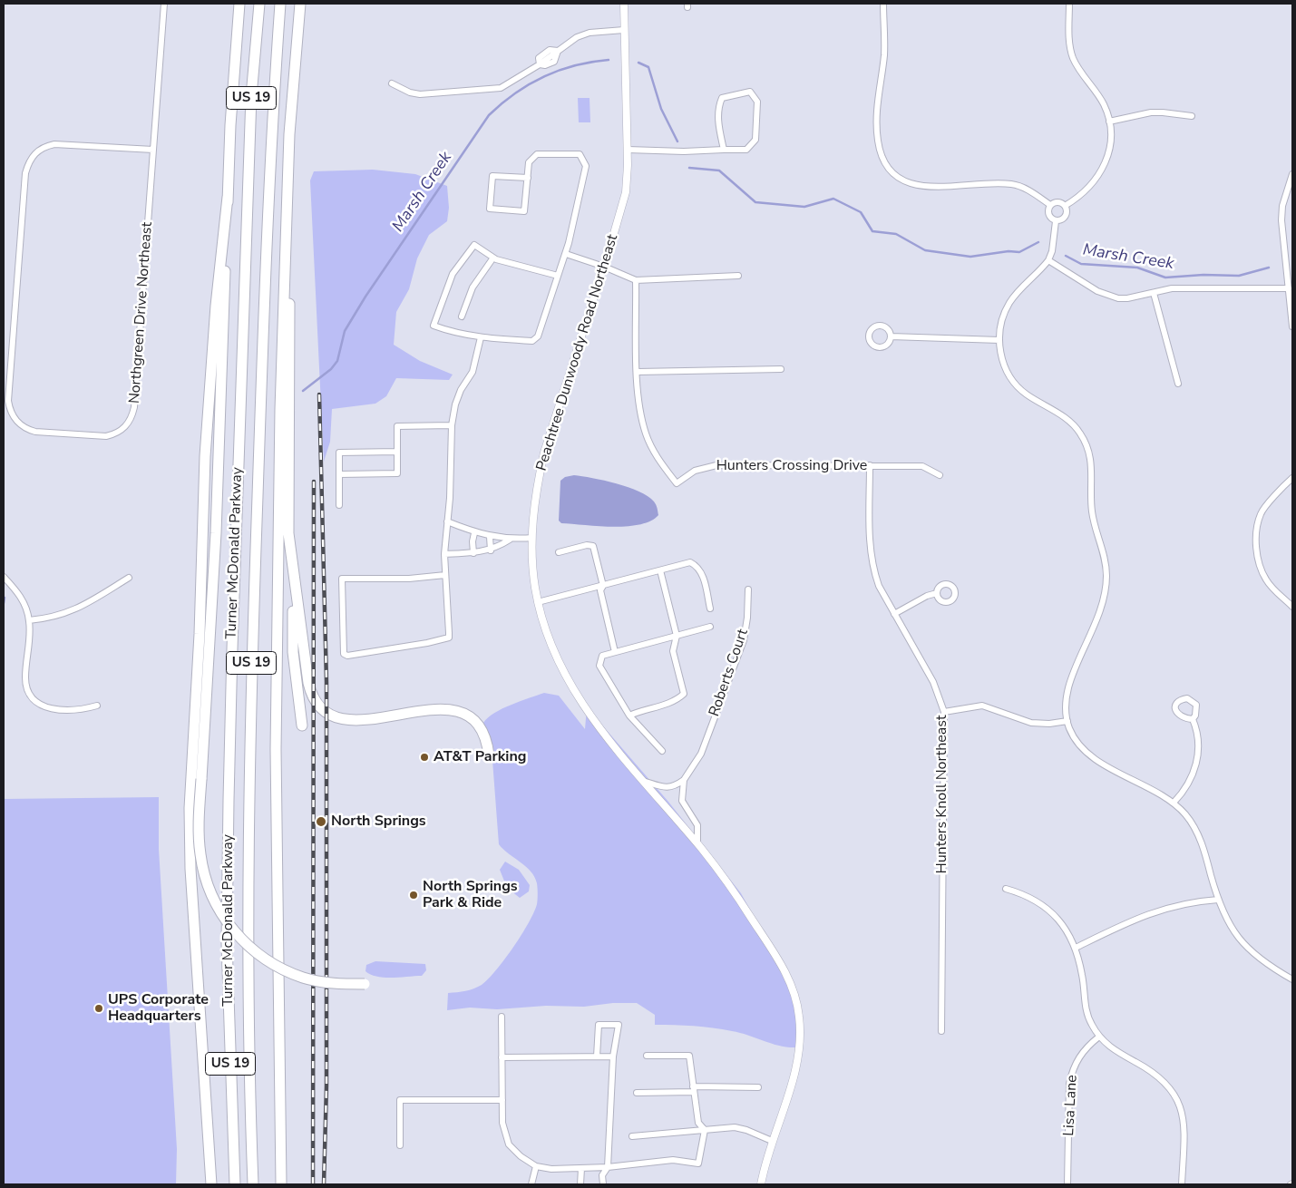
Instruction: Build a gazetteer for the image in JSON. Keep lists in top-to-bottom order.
{
  "streets": {
    "highway": ["US 19", "Turner McDonald Parkway"],
    "street": [
      "Northgreen Drive Northeast",
      "Peachtree Dunwoody Road Northeast",
      "Hunters Crossing Drive",
      "Roberts Court",
      "Hunters Knoll Northeast",
      "Lisa Lane"
    ]
  },
  "crossings": [
    ["Hunters Crossing Drive", "Hunters Knoll Northeast"]
  ],
  "water": ["Marsh Creek"],
  "places": [
    "AT&T Parking",
    "North Springs",
    "North Springs Park & Ride",
    "UPS Corporate Headquarters"
  ]
}
